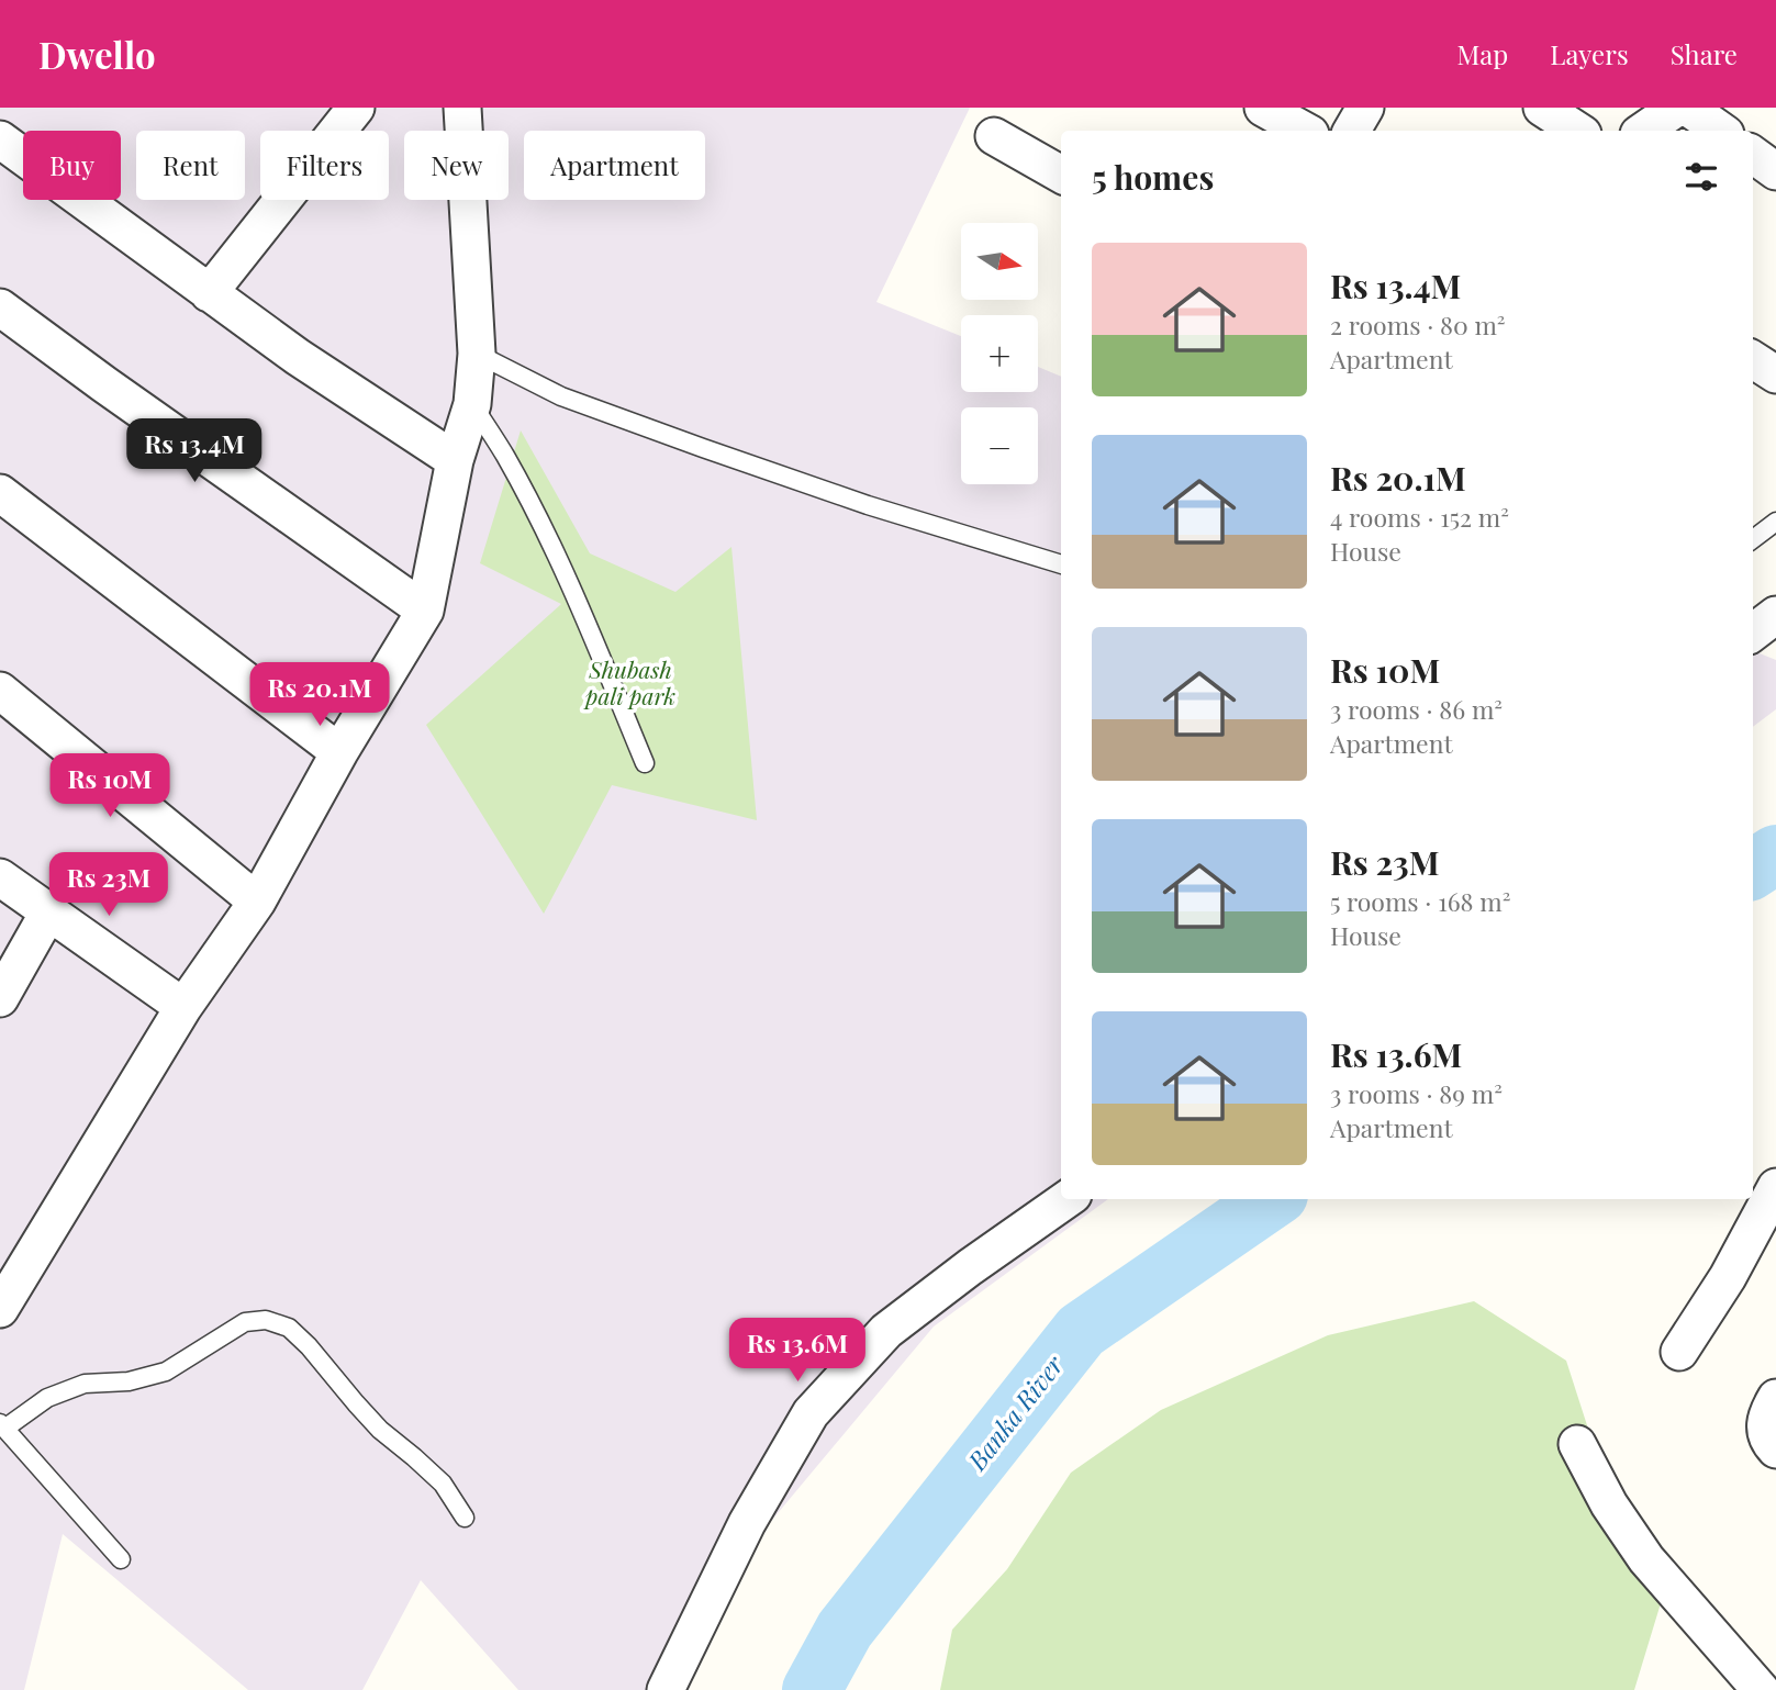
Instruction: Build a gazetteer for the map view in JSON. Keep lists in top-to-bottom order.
{
  "water": ["Banka River"],
  "parks": ["Shubash pali park"],
  "north": "right",
  "page": {
    "header": "Dwello",
    "nav": ["Map", "Layers", "Share"],
    "chip": [
      "Buy",
      "Rent",
      "Filters",
      "New",
      "Apartment"
    ],
    "heading": "5 homes",
    "map_buttons": ["+", "−"],
    "list": [
      {
        "name": "Rs 13.4M",
        "note": "2 rooms · 80 m² · Apartment"
      },
      {
        "name": "Rs 20.1M",
        "note": "4 rooms · 152 m² · House"
      },
      {
        "name": "Rs 10M",
        "note": "3 rooms · 86 m² · Apartment"
      },
      {
        "name": "Rs 23M",
        "note": "5 rooms · 168 m² · House"
      },
      {
        "name": "Rs 13.6M",
        "note": "3 rooms · 89 m² · Apartment"
      }
    ],
    "price": [
      "Rs 13.4M",
      "Rs 20.1M",
      "Rs 10M",
      "Rs 23M",
      "Rs 13.6M"
    ]
  }
}
